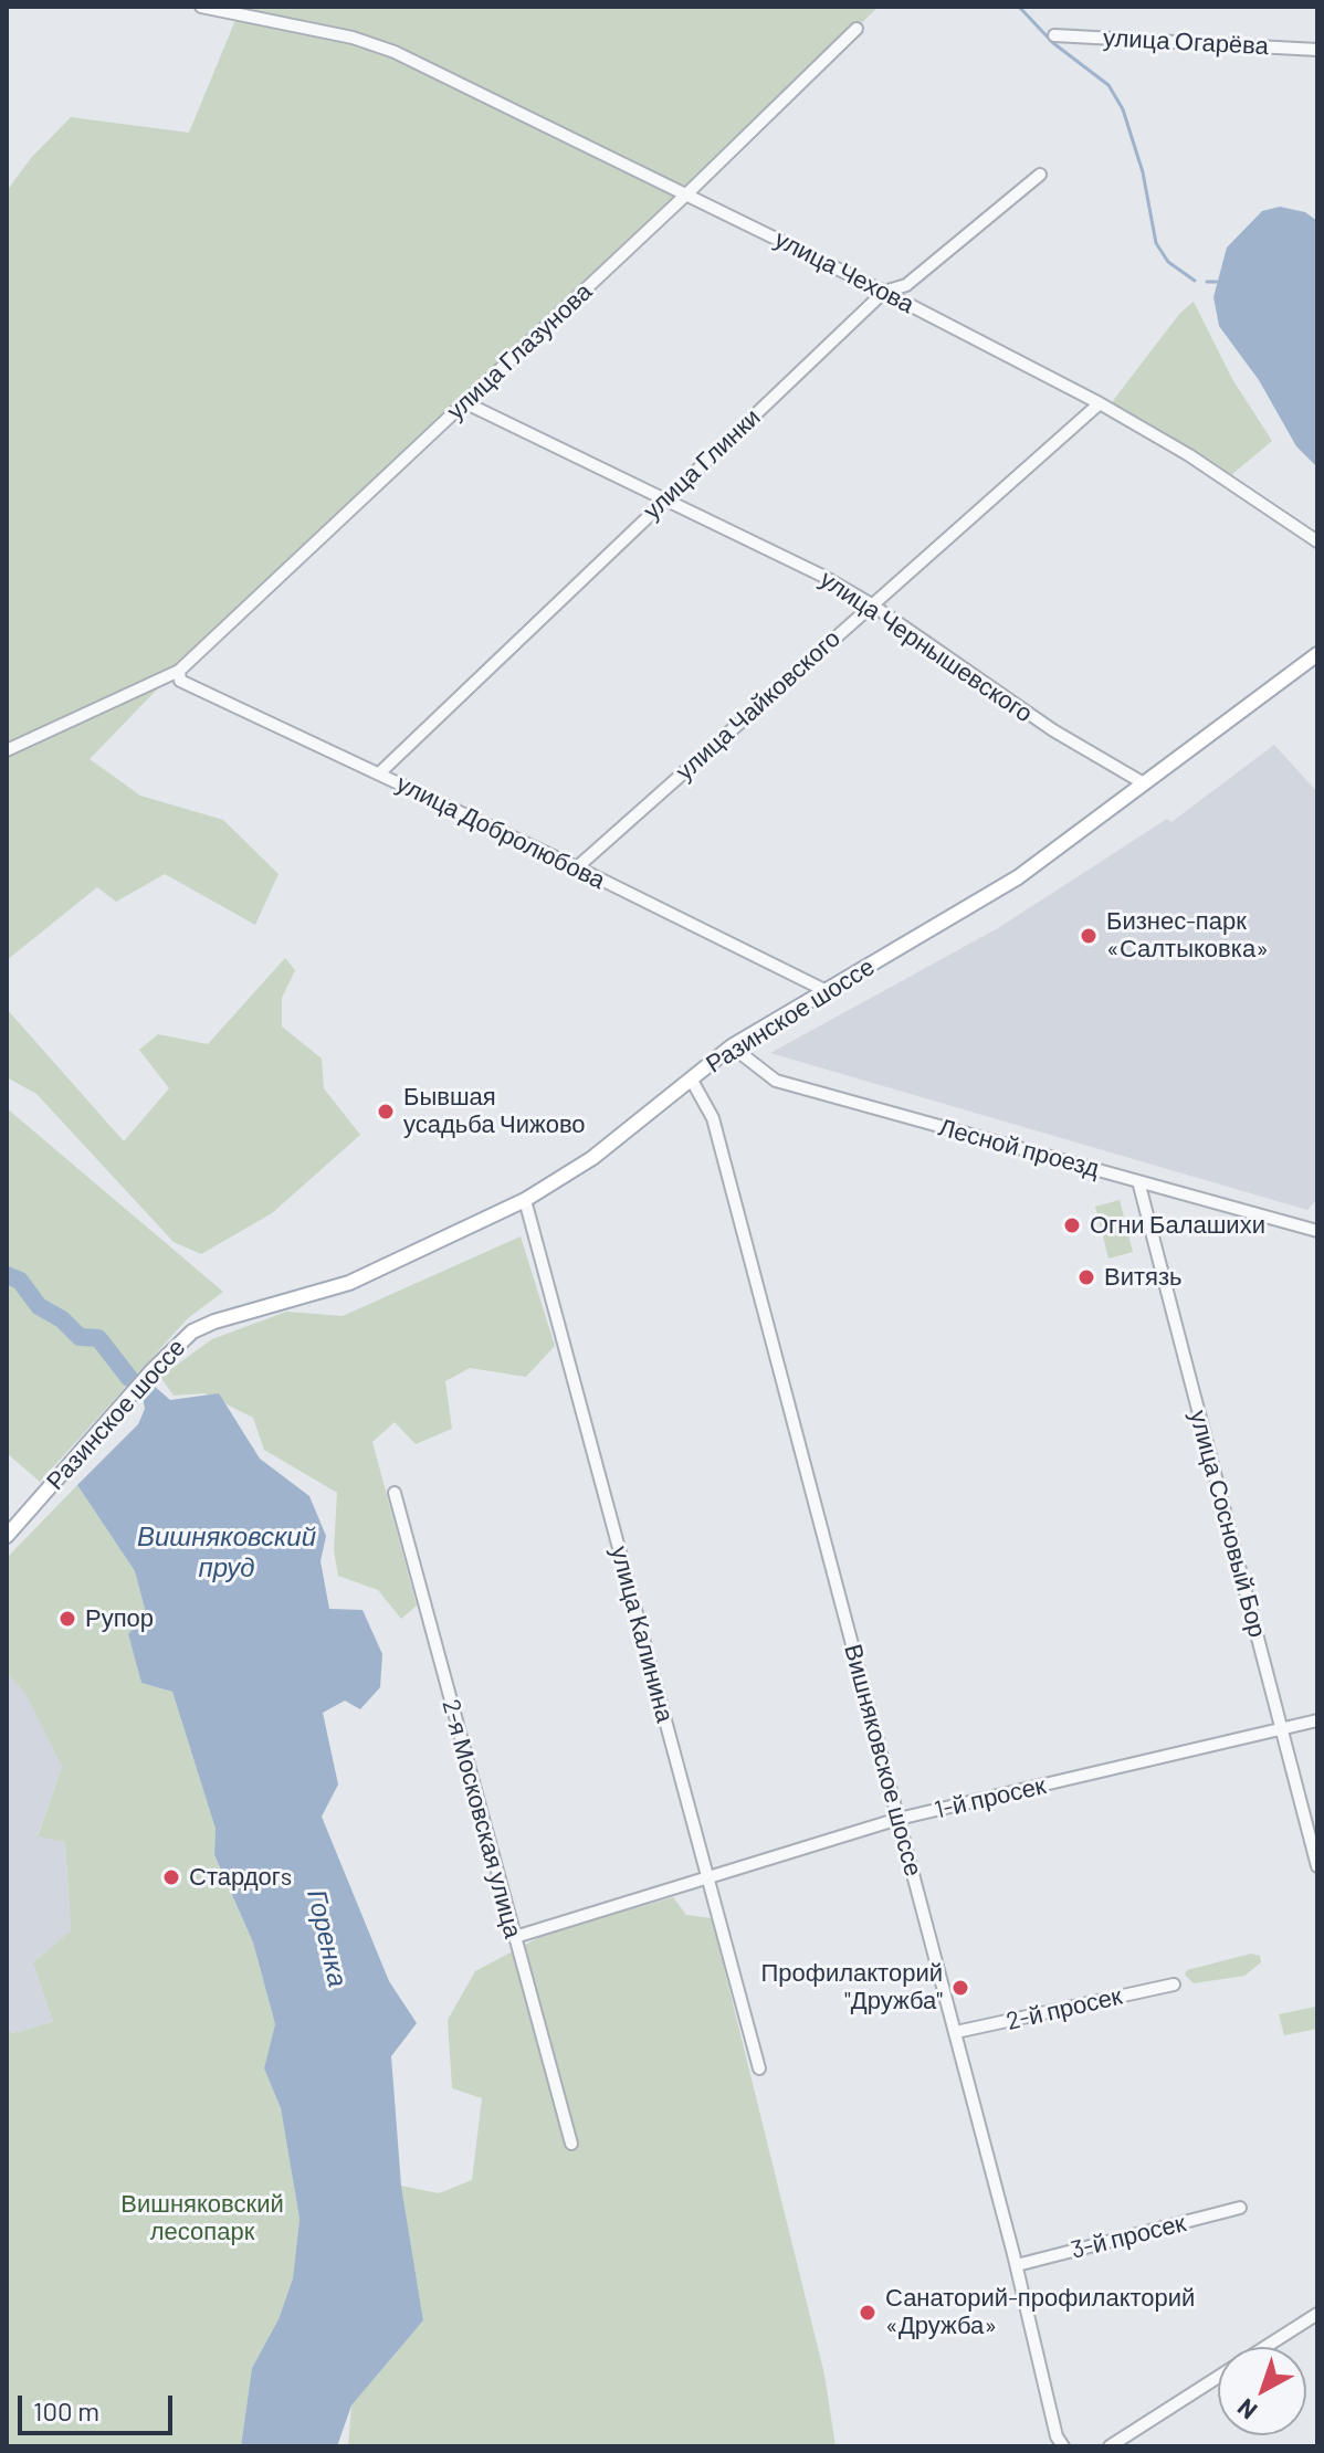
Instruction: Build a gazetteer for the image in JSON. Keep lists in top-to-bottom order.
{
  "streets": {
    "main road": ["Разинское шоссе"],
    "street": [
      "улица Огарёва",
      "улица Чехова",
      "улица Глазунова",
      "улица Глинки",
      "улица Чернышевского",
      "улица Чайковского",
      "улица Добролюбова",
      "Лесной проезд",
      "улица Сосновый Бор",
      "улица Калинина",
      "Вишняковское шоссе",
      "1-й просек",
      "2-я Московская улица",
      "2-й просек",
      "3-й просек"
    ]
  },
  "crossings": [
    ["улица Чехова", "улица Глазунова"],
    ["улица Чехова", "улица Глинки"],
    ["улица Чехова", "улица Чайковского"],
    ["улица Глазунова", "улица Чернышевского"],
    ["улица Глазунова", "улица Добролюбова"],
    ["улица Глинки", "улица Чернышевского"],
    ["улица Глинки", "улица Добролюбова"],
    ["улица Чернышевского", "улица Чайковского"],
    ["улица Чернышевского", "Разинское шоссе"],
    ["улица Чайковского", "улица Добролюбова"],
    ["улица Добролюбова", "Разинское шоссе"],
    ["Разинское шоссе", "Лесной проезд"],
    ["Разинское шоссе", "улица Калинина"],
    ["Разинское шоссе", "Вишняковское шоссе"],
    ["Лесной проезд", "улица Сосновый Бор"],
    ["улица Сосновый Бор", "1-й просек"],
    ["улица Калинина", "1-й просек"],
    ["Вишняковское шоссе", "1-й просек"],
    ["Вишняковское шоссе", "2-й просек"],
    ["Вишняковское шоссе", "3-й просек"],
    ["1-й просек", "2-я Московская улица"]
  ],
  "water": ["Вишняковский пруд", "Горенка"],
  "parks": ["Вишняковский лесопарк"],
  "places": [
    "Бизнес-парк «Салтыковка»",
    "Бывшая усадьба Чижово",
    "Огни Балашихи",
    "Витязь",
    "Рупор",
    "Стардогs",
    "Профилакторий \"Дружба\"",
    "Санаторий-профилакторий «Дружба»"
  ],
  "scale_bar": "100 m",
  "north": "bottom left"
}
